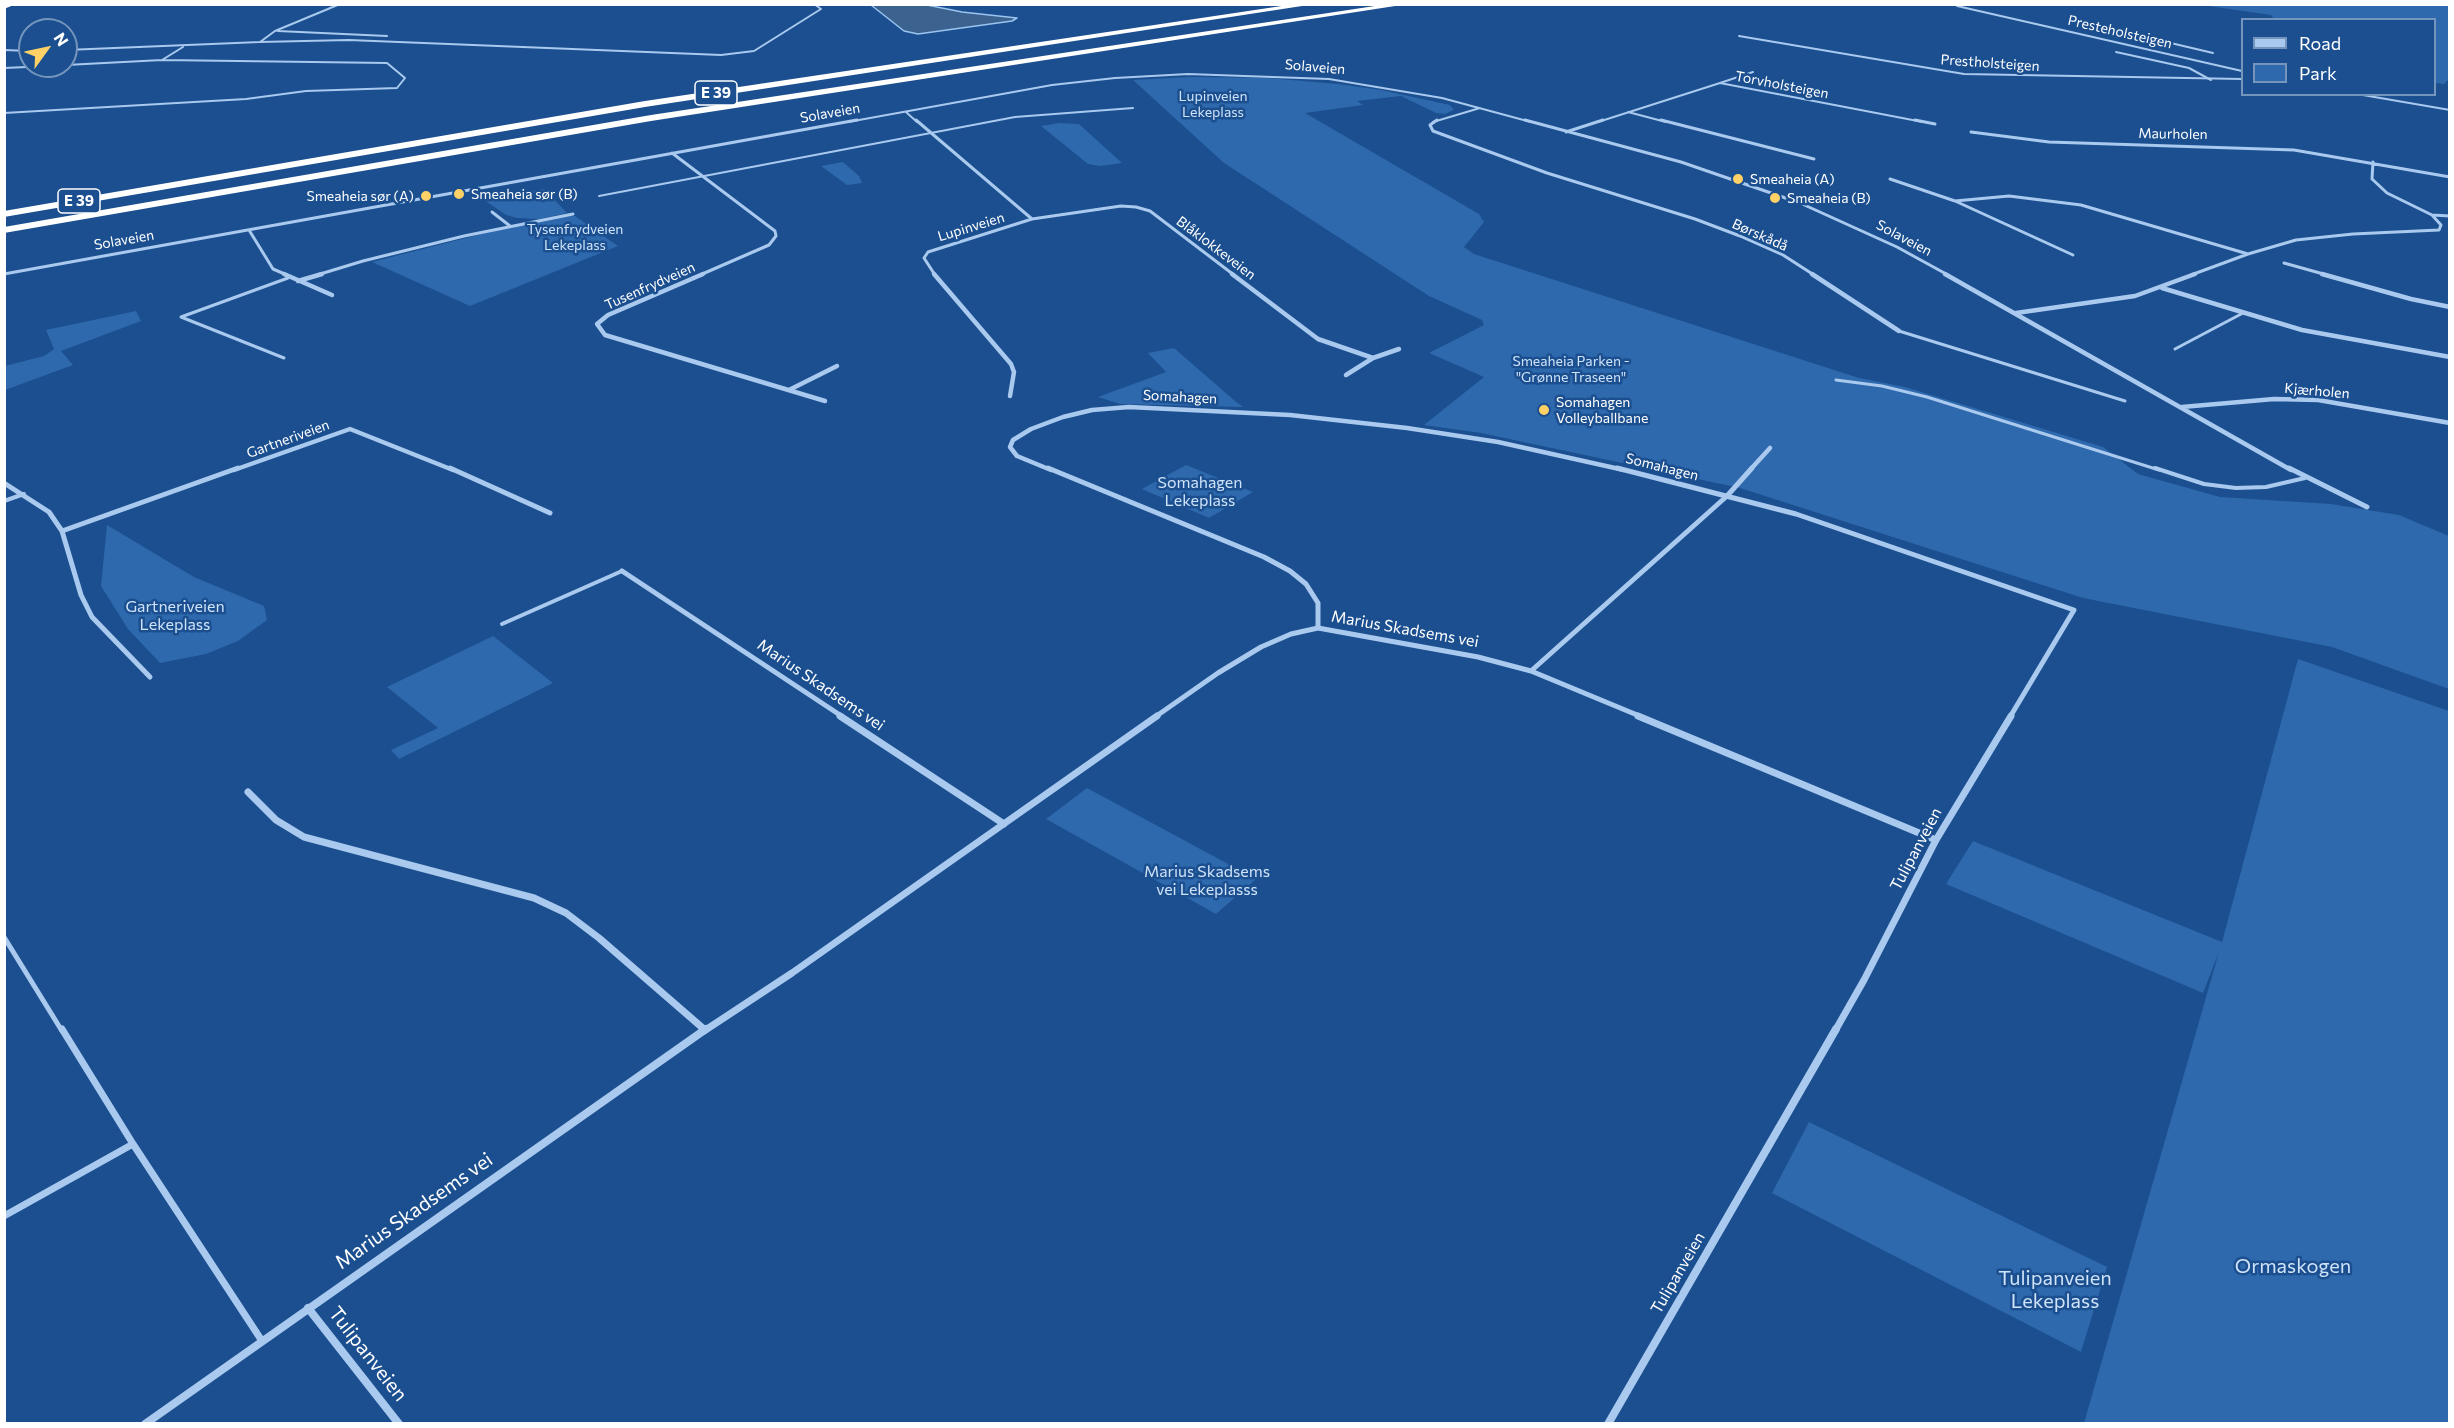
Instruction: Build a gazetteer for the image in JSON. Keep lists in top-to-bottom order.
{
  "streets": {
    "highway": ["E 39"],
    "street": [
      "Presteholsteigen",
      "Prestholsteigen",
      "Solaveien",
      "Torvholsteigen",
      "Maurholen",
      "Lupinveien",
      "Børskådå",
      "Blåklokkeveien",
      "Tusenfrydveien",
      "Kjærholen",
      "Somahagen",
      "Gartneriveien",
      "Marius Skadsems vei",
      "Tulipanveien"
    ]
  },
  "crossings": [
    ["Solaveien", "Torvholsteigen"],
    ["Solaveien", "Lupinveien"],
    ["Solaveien", "Børskådå"],
    ["Solaveien", "Tusenfrydveien"],
    ["Solaveien", "Kjærholen"],
    ["Lupinveien", "Blåklokkeveien"],
    ["Somahagen", "Marius Skadsems vei"],
    ["Somahagen", "Tulipanveien"],
    ["Marius Skadsems vei", "Tulipanveien"]
  ],
  "parks": [
    "Lupinveien Lekeplass",
    "Tysenfrydveien Lekeplass",
    "Smeaheia Parken - \"Grønne Traseen\"",
    "Somahagen Lekeplass",
    "Gartneriveien Lekeplass",
    "Marius Skadsems vei Lekeplasss",
    "Ormaskogen",
    "Tulipanveien Lekeplass"
  ],
  "places": [
    "Smeaheia (A)",
    "Smeaheia sør (B)",
    "Smeaheia sør (A)",
    "Smeaheia (B)",
    "Somahagen Volleyballbane"
  ],
  "legend": ["Road", "Park"],
  "north": "top right"
}
